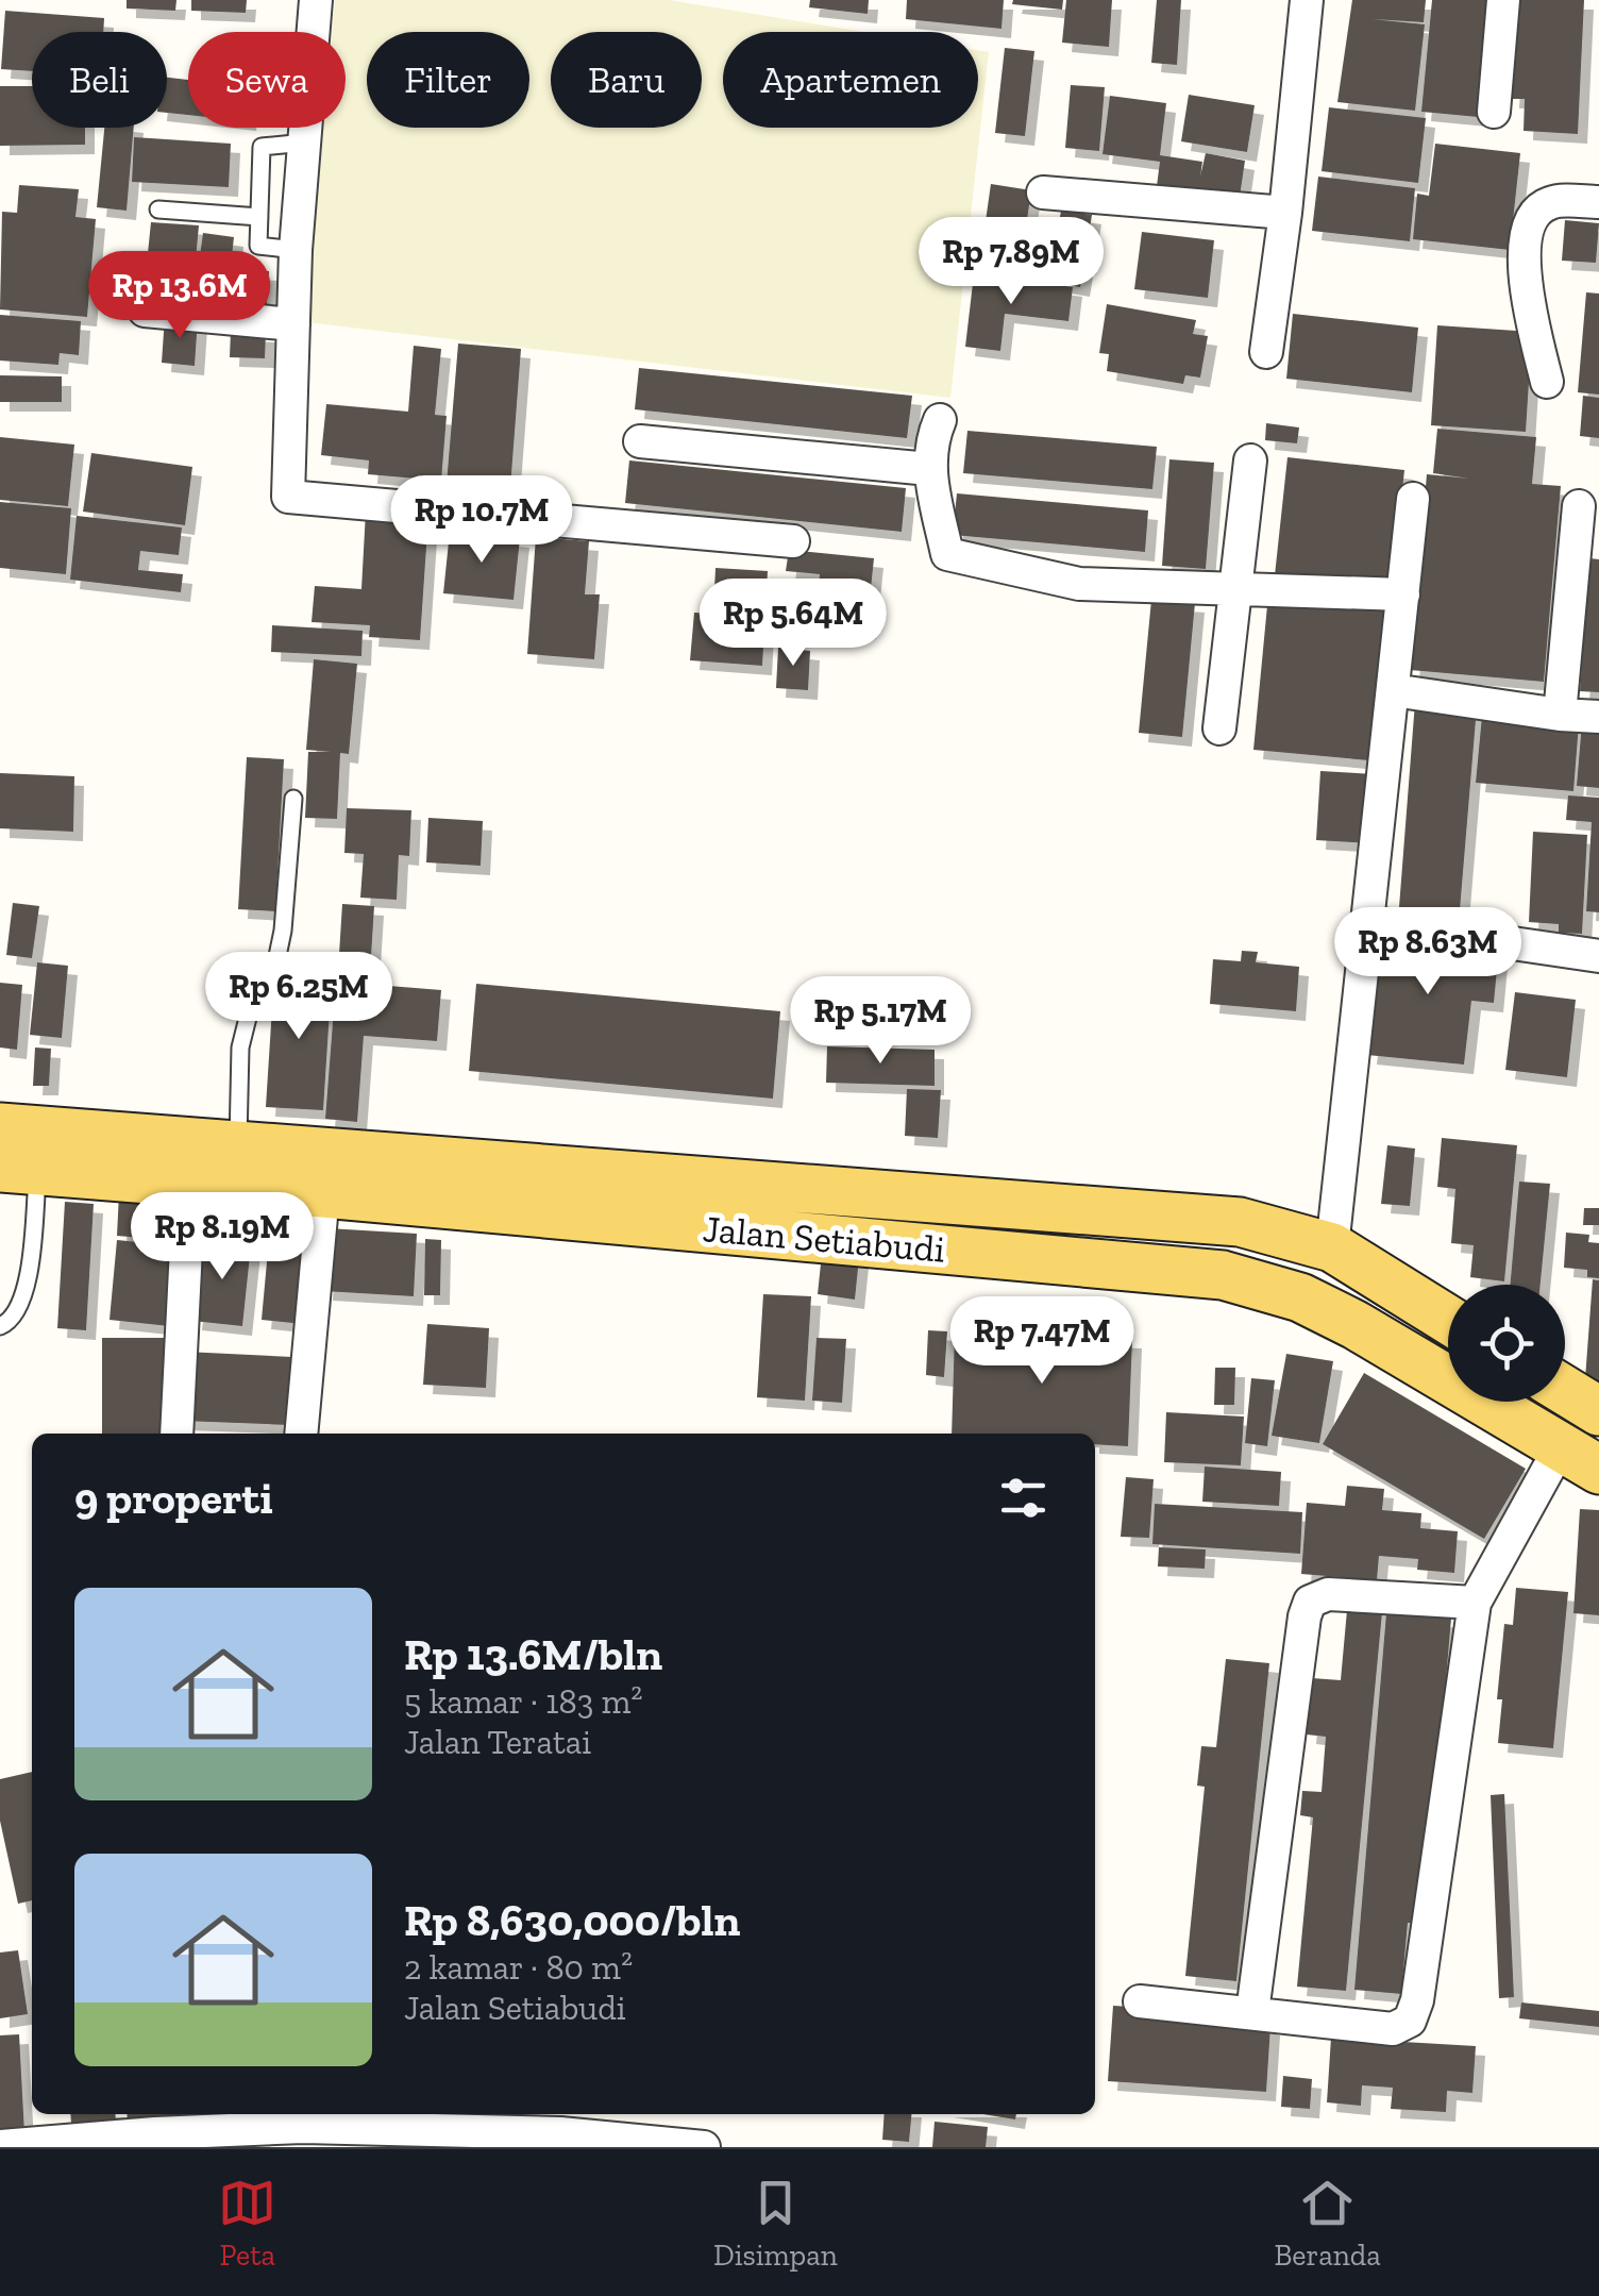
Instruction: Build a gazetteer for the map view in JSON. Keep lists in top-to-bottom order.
{
  "streets": {
    "main road": ["Jalan Setiabudi"]
  },
  "page": {
    "chip": [
      "Beli",
      "Sewa",
      "Filter",
      "Baru",
      "Apartemen"
    ],
    "price": [
      "Rp 7.89M",
      "Rp 13.6M",
      "Rp 10.7M",
      "Rp 5.64M",
      "Rp 8.63M",
      "Rp 6.25M",
      "Rp 5.17M",
      "Rp 8.19M",
      "Rp 7.47M"
    ],
    "heading": "9 properti",
    "list": [
      {
        "name": "Rp 13.6M/bln",
        "note": "5 kamar · 183 m² · Jalan Teratai"
      },
      {
        "name": "Rp 8,630,000/bln",
        "note": "2 kamar · 80 m² · Jalan Setiabudi"
      }
    ],
    "tabs": ["Peta", "Disimpan", "Beranda"]
  }
}
